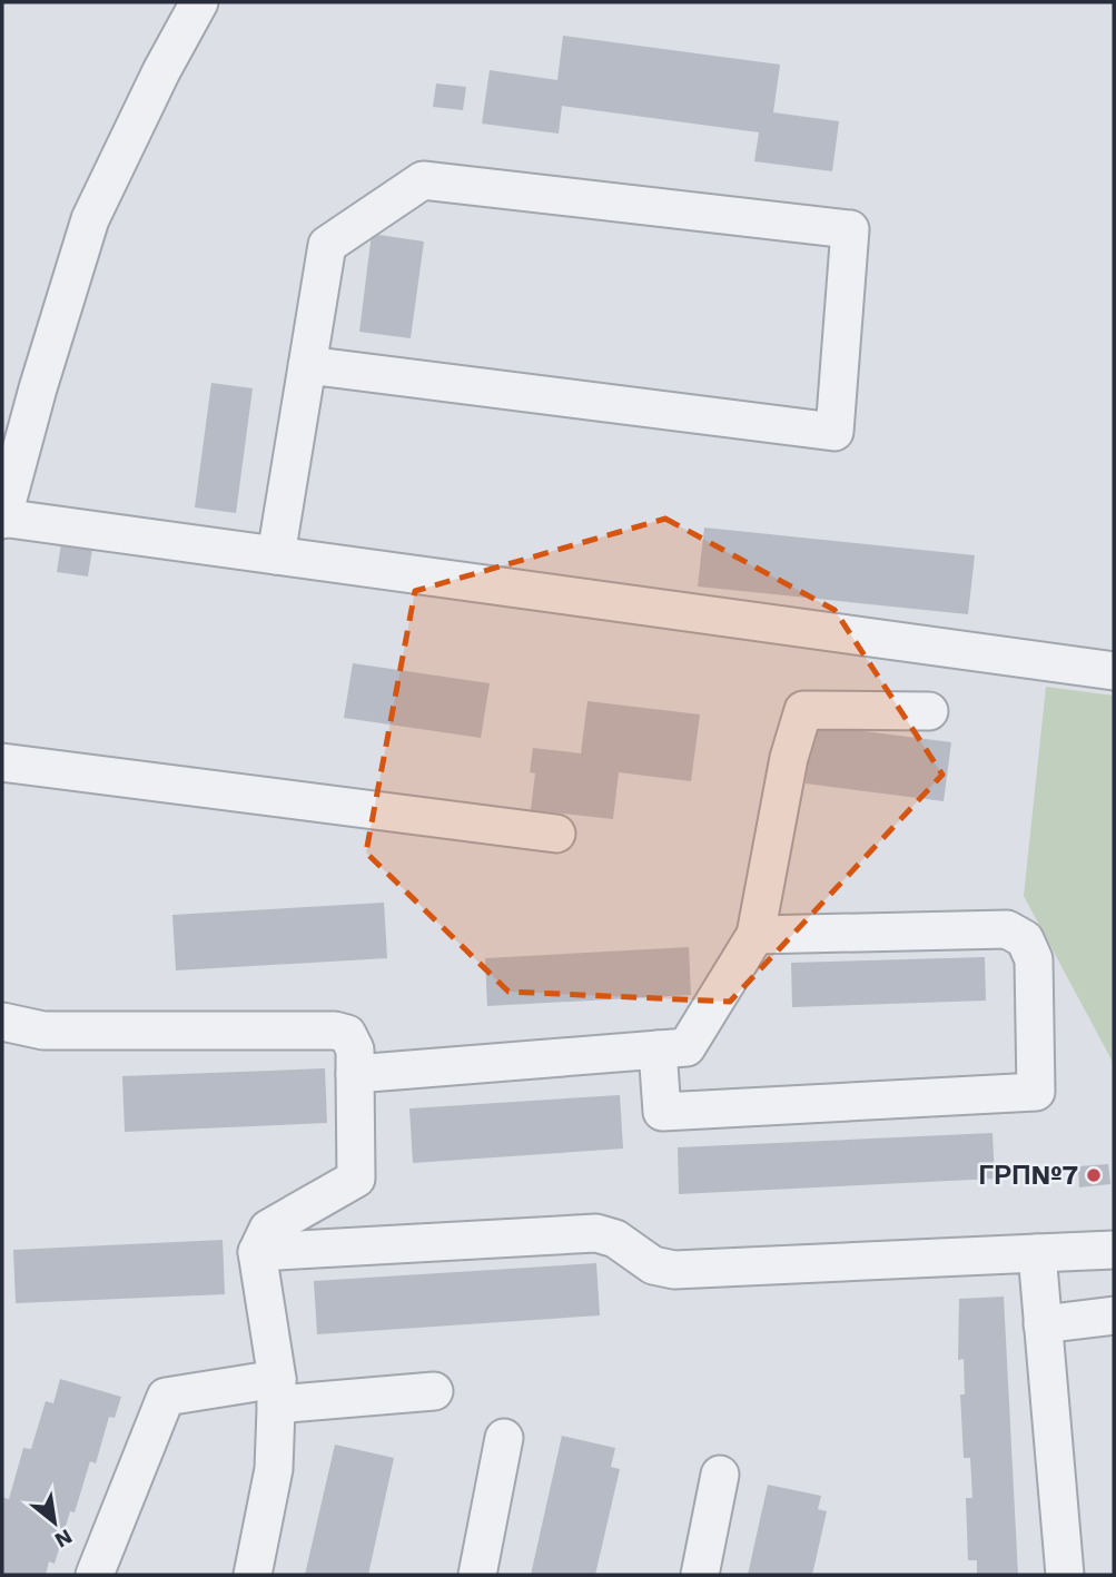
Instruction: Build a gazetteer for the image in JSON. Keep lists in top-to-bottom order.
{
  "places": ["ГРП№7"],
  "north": "bottom right"
}
